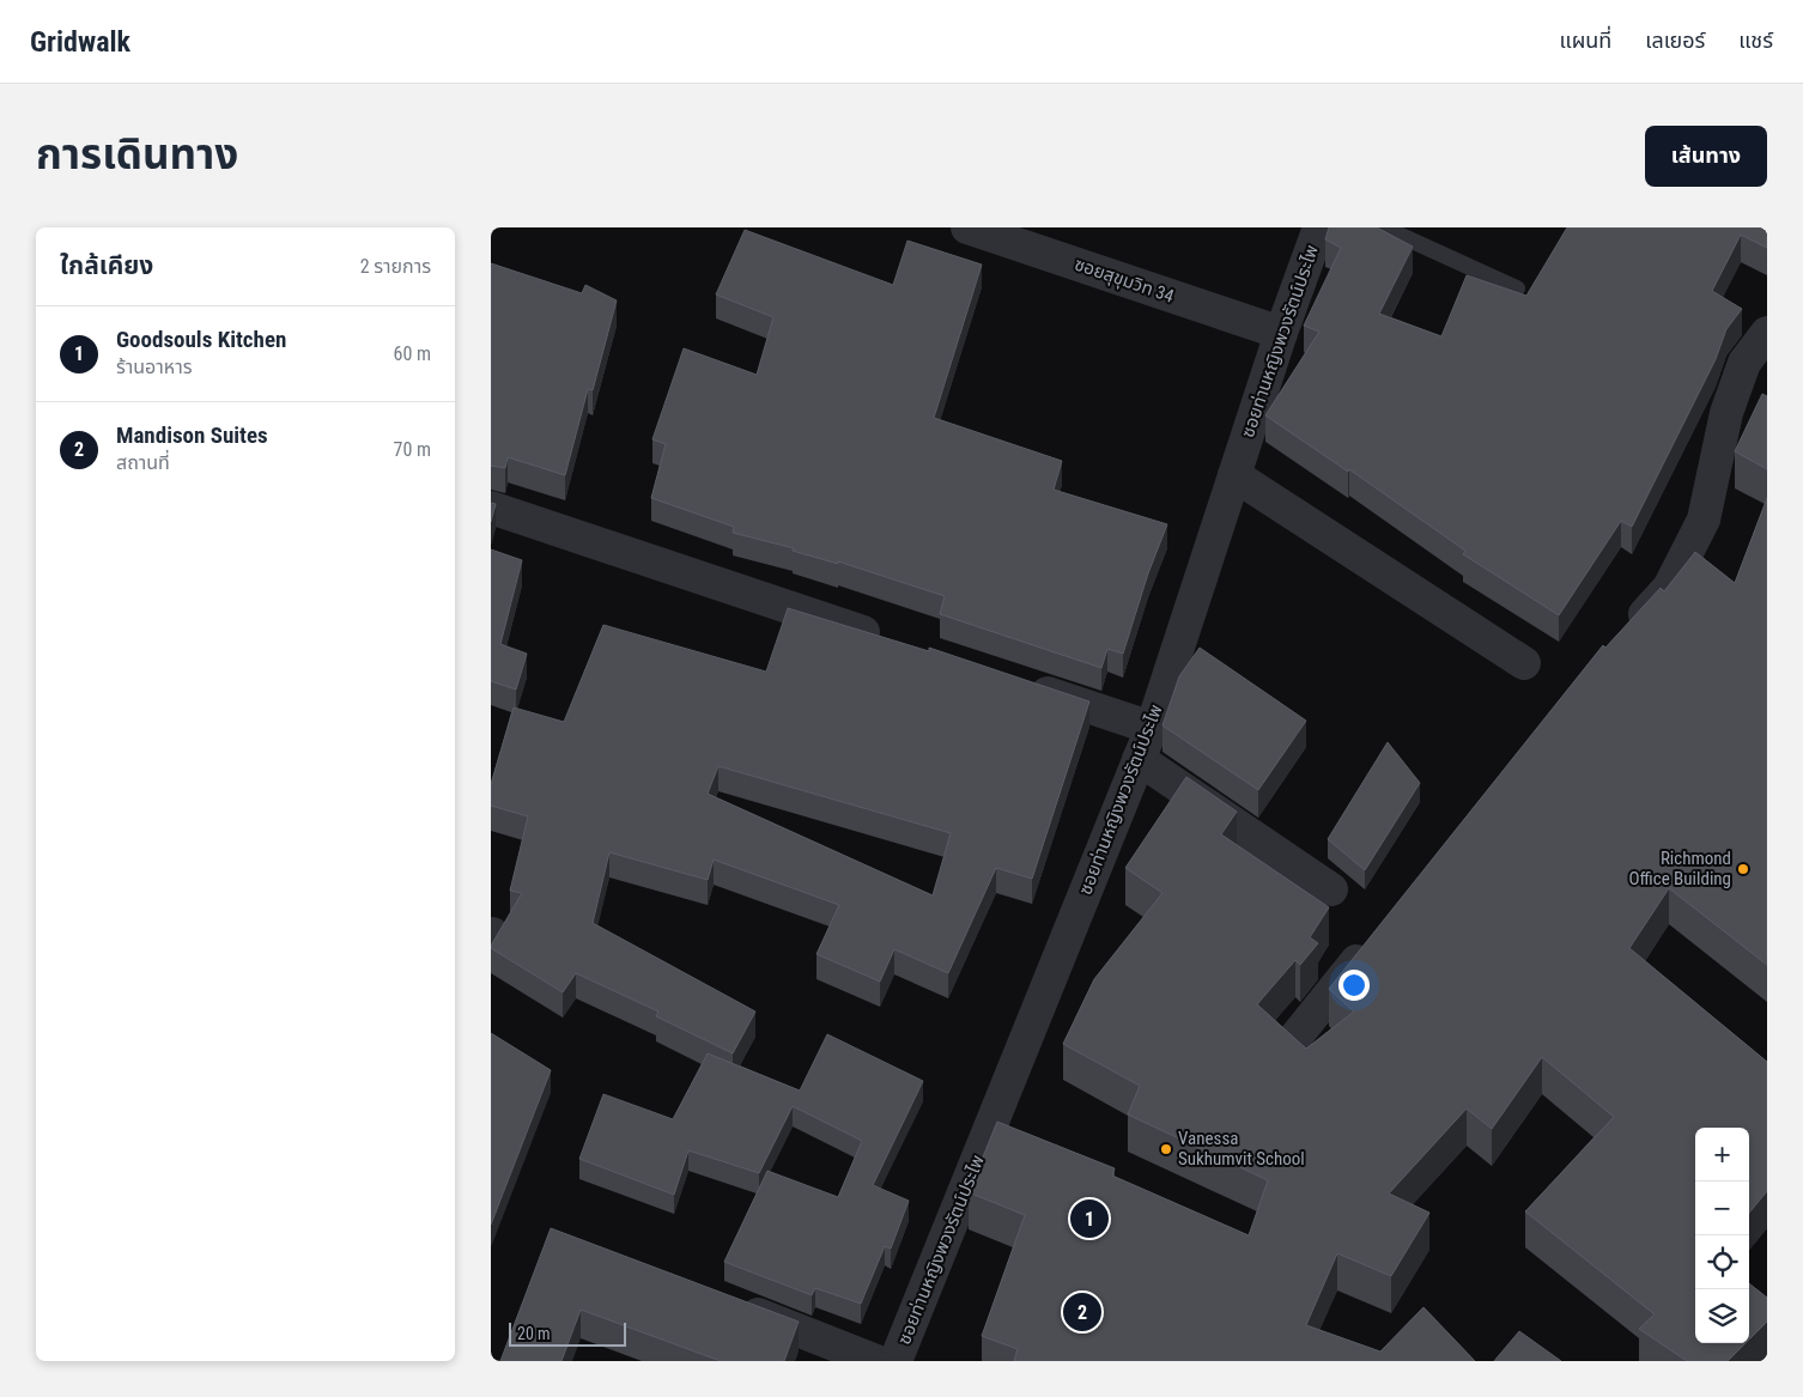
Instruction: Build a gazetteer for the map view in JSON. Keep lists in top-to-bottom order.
{
  "streets": {
    "street": ["ซอยสุขุมวิท 34", "ซอยท่านหญิงพวงรัตน์ประไพ"]
  },
  "crossings": [
    ["ซอยสุขุมวิท 34", "ซอยท่านหญิงพวงรัตน์ประไพ"]
  ],
  "places": ["Richmond Office Building", "Vanessa Sukhumvit School"],
  "scale_bar": "20 m",
  "page": {
    "header": "Gridwalk",
    "nav": ["แผนที่", "เลเยอร์", "แชร์"],
    "title": "การเดินทาง",
    "buttons": "เส้นทาง",
    "heading": ["ใกล้เคียง", "2 รายการ"],
    "list": [
      {
        "mark": "1",
        "name": "Goodsouls Kitchen",
        "note": "ร้านอาหาร",
        "value": "60 m"
      },
      {
        "mark": "2",
        "name": "Mandison Suites",
        "note": "สถานที่",
        "value": "70 m"
      }
    ],
    "map_buttons": ["+", "−"],
    "pins": ["1", "2"],
    "scale": "20 m"
  }
}
